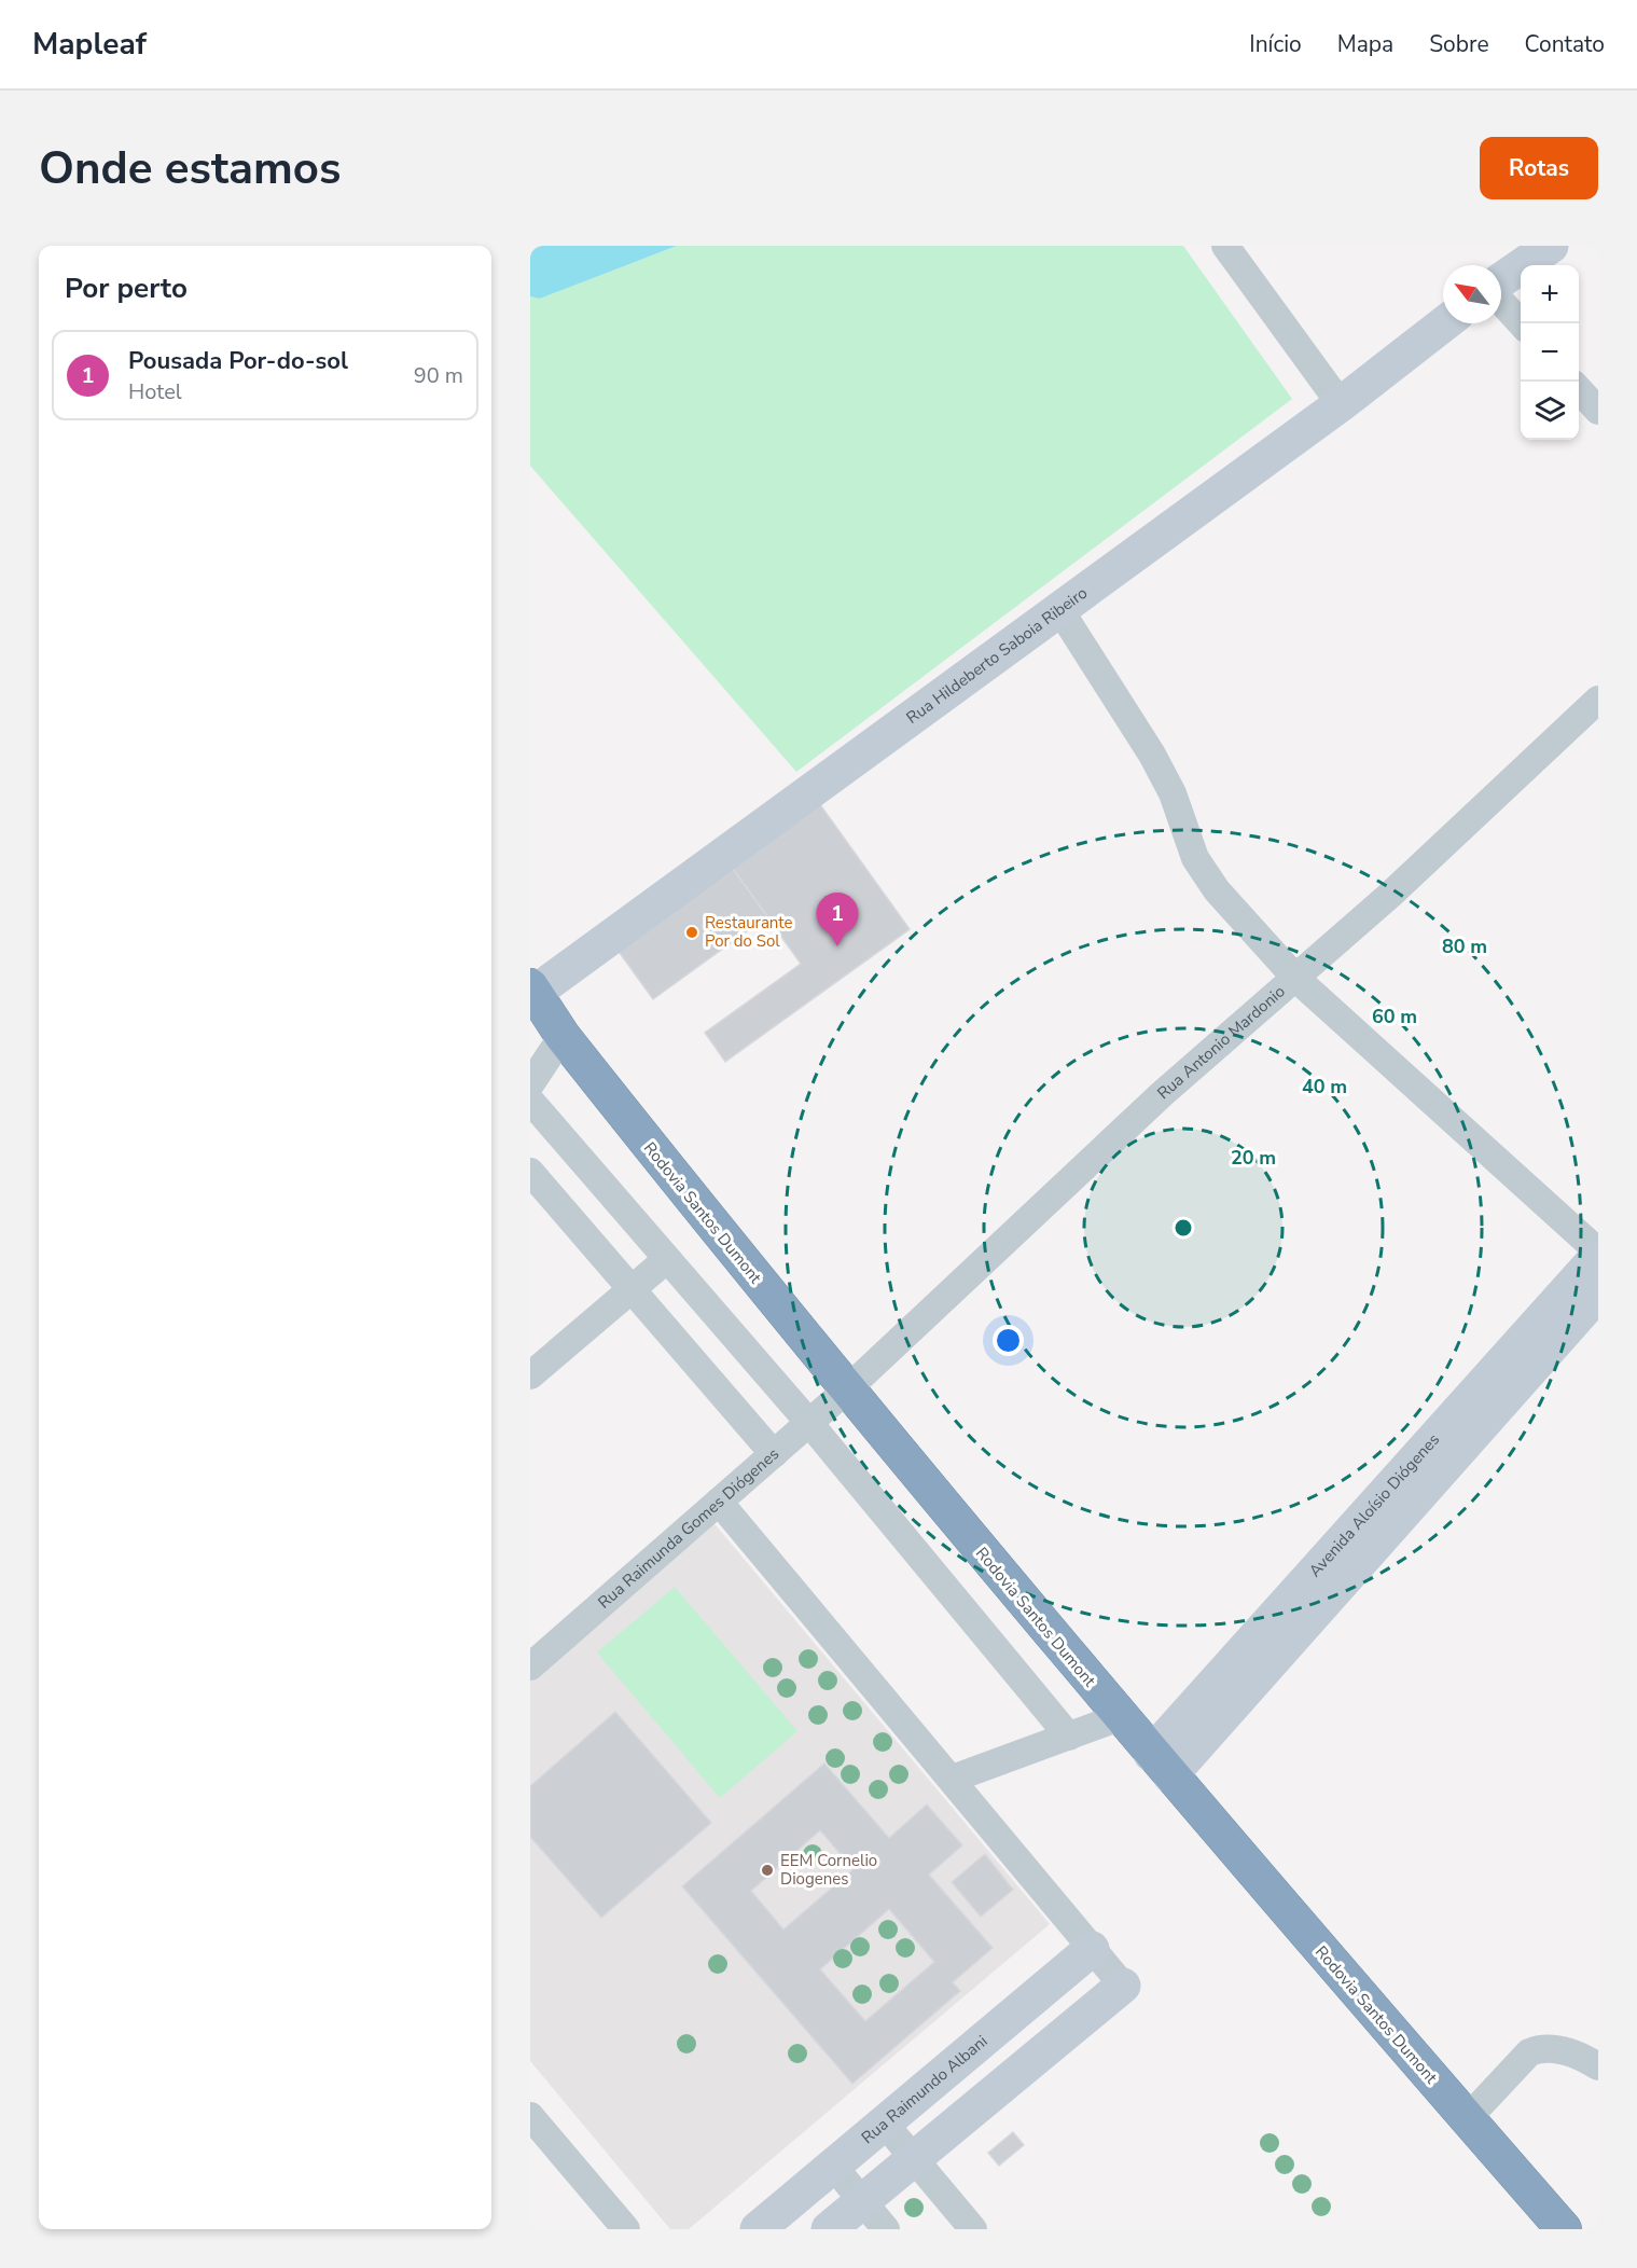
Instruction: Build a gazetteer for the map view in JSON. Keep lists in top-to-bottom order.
{
  "streets": {
    "highway": ["Rodovia Santos Dumont"],
    "street": [
      "Rua Hildeberto Saboia Ribeiro",
      "Rua Antonio Mardonio",
      "Avenida Aloísio Diógenes",
      "Rua Raimunda Gomes Diógenes",
      "Rua Raimundo Albani"
    ]
  },
  "crossings": [
    ["Rua Hildeberto Saboia Ribeiro", "Rodovia Santos Dumont"],
    ["Rua Antonio Mardonio", "Rodovia Santos Dumont"],
    ["Rua Antonio Mardonio", "Rua Raimunda Gomes Diógenes"],
    ["Rodovia Santos Dumont", "Avenida Aloísio Diógenes"],
    ["Rodovia Santos Dumont", "Rua Raimunda Gomes Diógenes"]
  ],
  "places": ["Restaurante Por do Sol", "EEM Cornelio Diogenes"],
  "north": "top left",
  "page": {
    "header": "Mapleaf",
    "nav": [
      "Início",
      "Mapa",
      "Sobre",
      "Contato"
    ],
    "buttons": "Rotas",
    "title": "Onde estamos",
    "heading": "Por perto",
    "map_buttons": ["+", "−"],
    "list": [
      {
        "mark": "1",
        "name": "Pousada Por-do-sol",
        "note": "Hotel",
        "value": "90 m"
      }
    ],
    "pins": "1"
  },
  "rings": [
    "80 m",
    "60 m",
    "40 m",
    "20 m"
  ]
}
